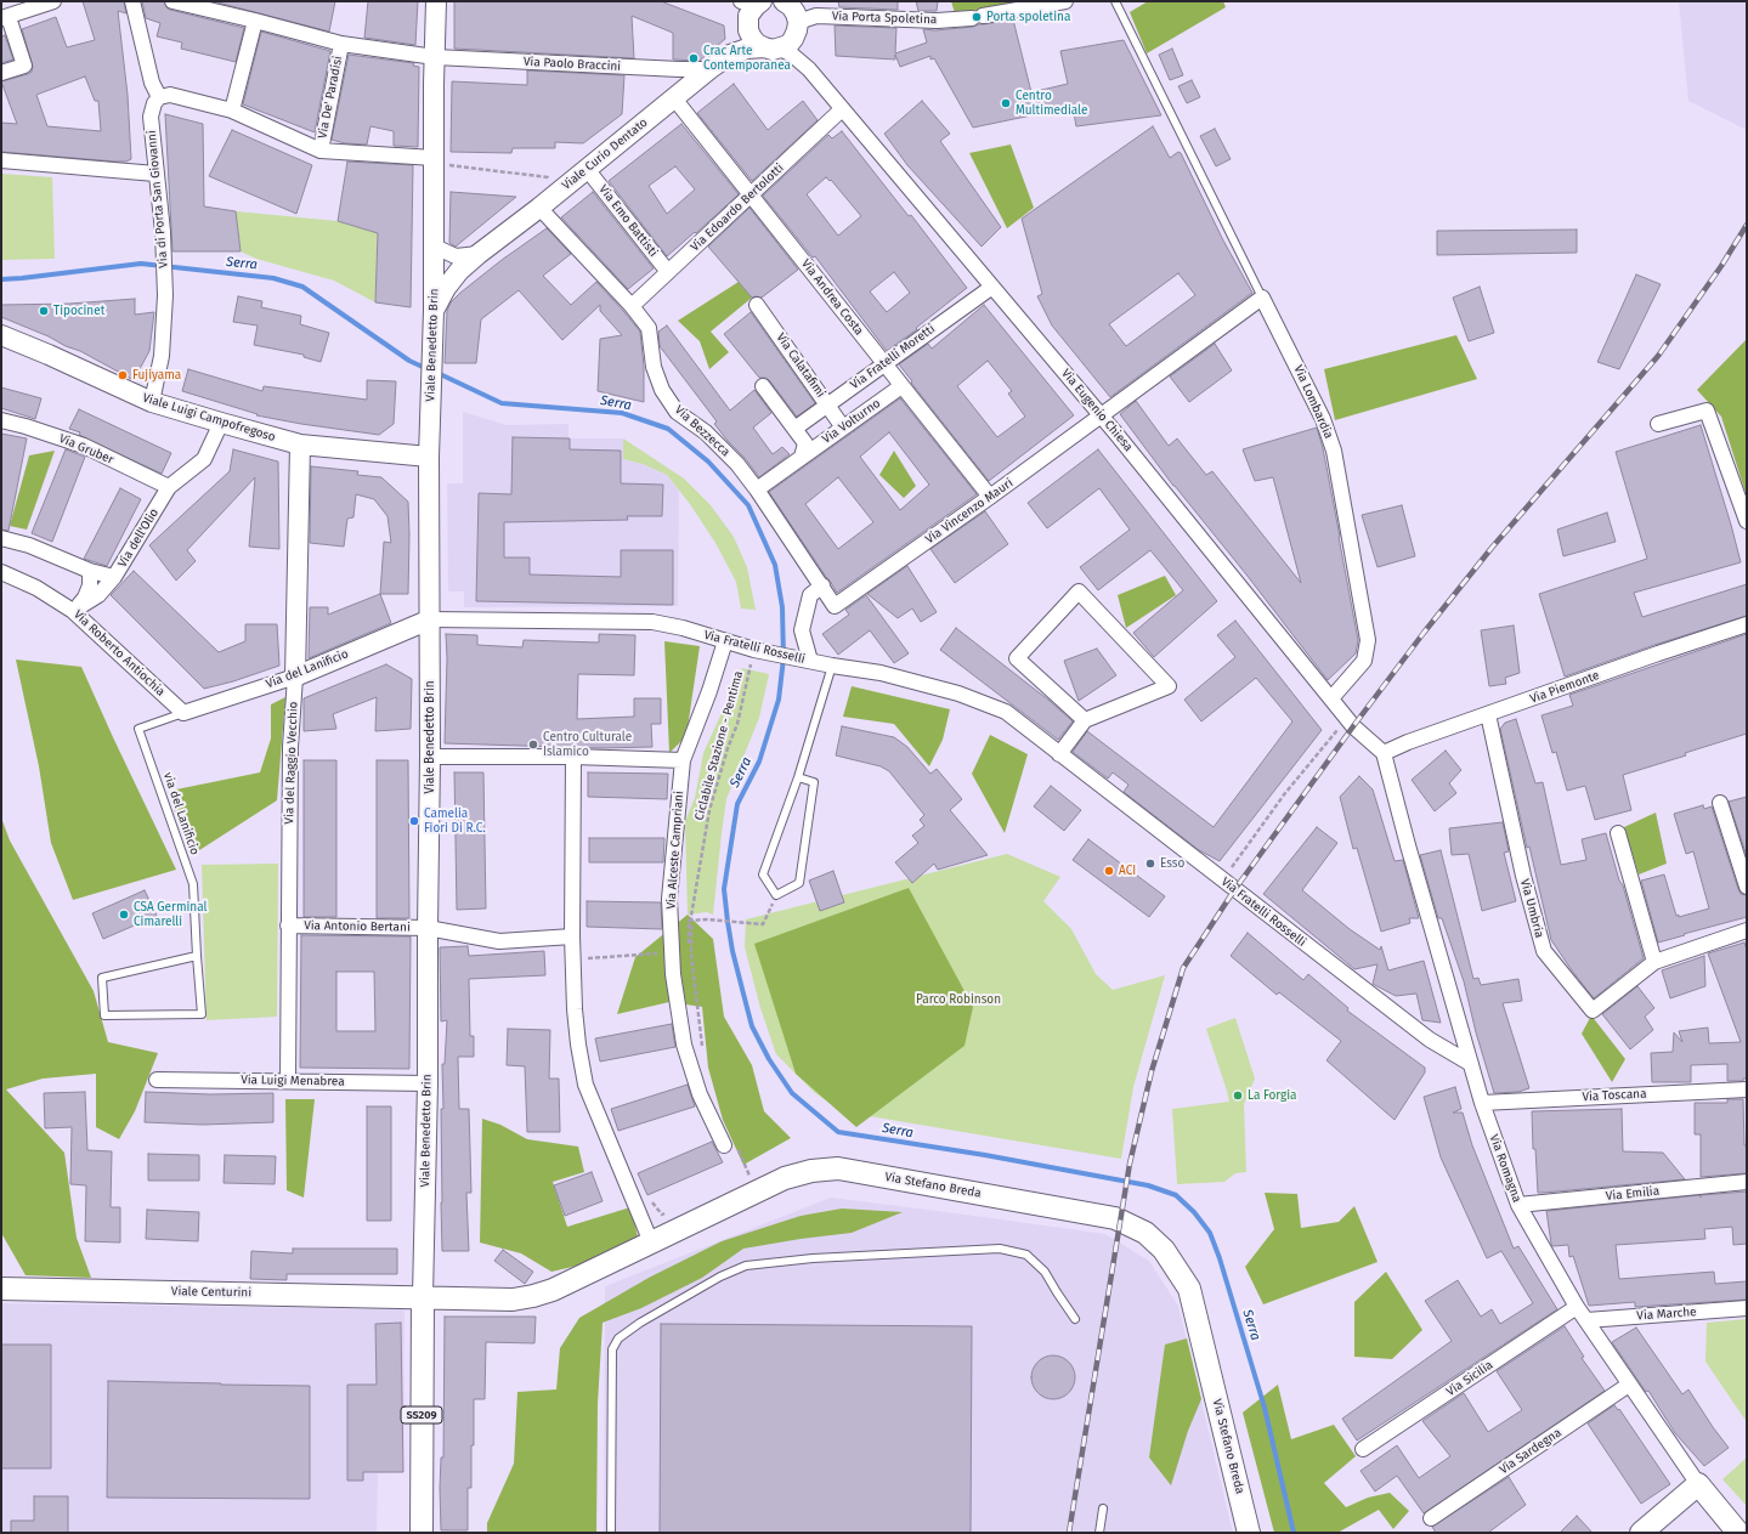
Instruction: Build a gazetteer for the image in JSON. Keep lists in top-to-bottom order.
{
  "streets": {
    "main road": [
      "Viale Benedetto Brin",
      "Via Romagna",
      "Via Stefano Breda",
      "Viale Centurini",
      "SS209"
    ],
    "street": [
      "Via Porta Spoletina",
      "Via Paolo Braccini",
      "Via De' Paradisi",
      "Viale Curio Dentato",
      "Via di Porta San Giovanni",
      "Via Edoardo Bertolotti",
      "Via Emo Battisti",
      "Via Andrea Costa",
      "Via Fratelli Moretti",
      "Via Calatafimi",
      "Via Lombardia",
      "Via Eugenio Chiesa",
      "Viale Luigi Campofregoso",
      "Via Volturno",
      "Via Bezzecca",
      "Via Gruber",
      "Via Vincenzo Mauri",
      "Via dell'Olio",
      "Via Fratelli Rosselli",
      "Via Roberto Antiochia",
      "Via del Lanificio",
      "Via Piemonte",
      "Via del Raggio Vecchio",
      "Via Alceste Campriani",
      "Via Umbria",
      "Via Antonio Bertani",
      "Via Luigi Menabrea",
      "Via Toscana",
      "Via Emilia",
      "Via Marche",
      "Via Sicilia",
      "Via Sardegna"
    ],
    "lane": ["via del Lanificio"],
    "path": ["Ciclabile Stazione - Pentima"]
  },
  "crossings": [
    ["Via Porta Spoletina", "Via Eugenio Chiesa"],
    ["Via Paolo Braccini", "Via De' Paradisi"],
    ["Via Paolo Braccini", "Viale Curio Dentato"],
    ["Via Paolo Braccini", "Viale Benedetto Brin"],
    ["Viale Curio Dentato", "Via Emo Battisti"],
    ["Viale Curio Dentato", "Via Andrea Costa"],
    ["Viale Curio Dentato", "Viale Benedetto Brin"],
    ["Viale Curio Dentato", "Via Eugenio Chiesa"],
    ["Viale Curio Dentato", "Via Bezzecca"],
    ["Via di Porta San Giovanni", "Viale Luigi Campofregoso"],
    ["Via Edoardo Bertolotti", "Via Emo Battisti"],
    ["Via Edoardo Bertolotti", "Via Andrea Costa"],
    ["Via Edoardo Bertolotti", "Via Eugenio Chiesa"],
    ["Via Edoardo Bertolotti", "Via Bezzecca"],
    ["Via Andrea Costa", "Via Fratelli Moretti"],
    ["Via Andrea Costa", "Via Volturno"],
    ["Via Andrea Costa", "Via Vincenzo Mauri"],
    ["Viale Benedetto Brin", "Viale Luigi Campofregoso"],
    ["Viale Benedetto Brin", "Via Fratelli Rosselli"],
    ["Viale Benedetto Brin", "Via del Lanificio"],
    ["Viale Benedetto Brin", "Via Antonio Bertani"],
    ["Viale Benedetto Brin", "Via Luigi Menabrea"],
    ["Viale Benedetto Brin", "Via Stefano Breda"],
    ["Viale Benedetto Brin", "Viale Centurini"],
    ["Via Fratelli Moretti", "Via Calatafimi"],
    ["Via Fratelli Moretti", "Via Eugenio Chiesa"],
    ["Via Fratelli Moretti", "Via Volturno"],
    ["Via Calatafimi", "Via Volturno"],
    ["Via Lombardia", "Via Eugenio Chiesa"],
    ["Via Eugenio Chiesa", "Via Vincenzo Mauri"],
    ["Via Eugenio Chiesa", "Via Piemonte"],
    ["Via Eugenio Chiesa", "Via Romagna"],
    ["Viale Luigi Campofregoso", "Via dell'Olio"],
    ["Viale Luigi Campofregoso", "Via del Raggio Vecchio"],
    ["Via Volturno", "Via Bezzecca"],
    ["Via Bezzecca", "Via Vincenzo Mauri"],
    ["Via Gruber", "Via dell'Olio"],
    ["Via dell'Olio", "Via Roberto Antiochia"],
    ["Via Fratelli Rosselli", "Via del Lanificio"],
    ["Via Fratelli Rosselli", "Via Alceste Campriani"],
    ["Via Fratelli Rosselli", "Via Romagna"],
    ["Via Roberto Antiochia", "Via del Lanificio"],
    ["Via Roberto Antiochia", "via del Lanificio"],
    ["Via del Lanificio", "Via del Raggio Vecchio"],
    ["Via del Lanificio", "via del Lanificio"],
    ["Via Piemonte", "Via Umbria"],
    ["Via Piemonte", "Via Romagna"],
    ["Via del Raggio Vecchio", "Via Antonio Bertani"],
    ["Via del Raggio Vecchio", "Via Luigi Menabrea"],
    ["Via Toscana", "Via Romagna"],
    ["Via Romagna", "Via Emilia"],
    ["Via Romagna", "Via Marche"],
    ["Via Romagna", "Via Sicilia"],
    ["Via Romagna", "Via Sardegna"],
    ["Via Stefano Breda", "Viale Centurini"]
  ],
  "water": ["Serra"],
  "parks": ["Parco Robinson"],
  "places": [
    "Porta spoletina",
    "Crac Arte Contemporanea",
    "Centro Multimediale",
    "Tipocinet",
    "Fujiyama",
    "Centro Culturale Islamico",
    "Camelia Fiori Di R.C.",
    "Esso",
    "ACI",
    "CSA Germinal Cimarelli",
    "La Forgia"
  ]
}
